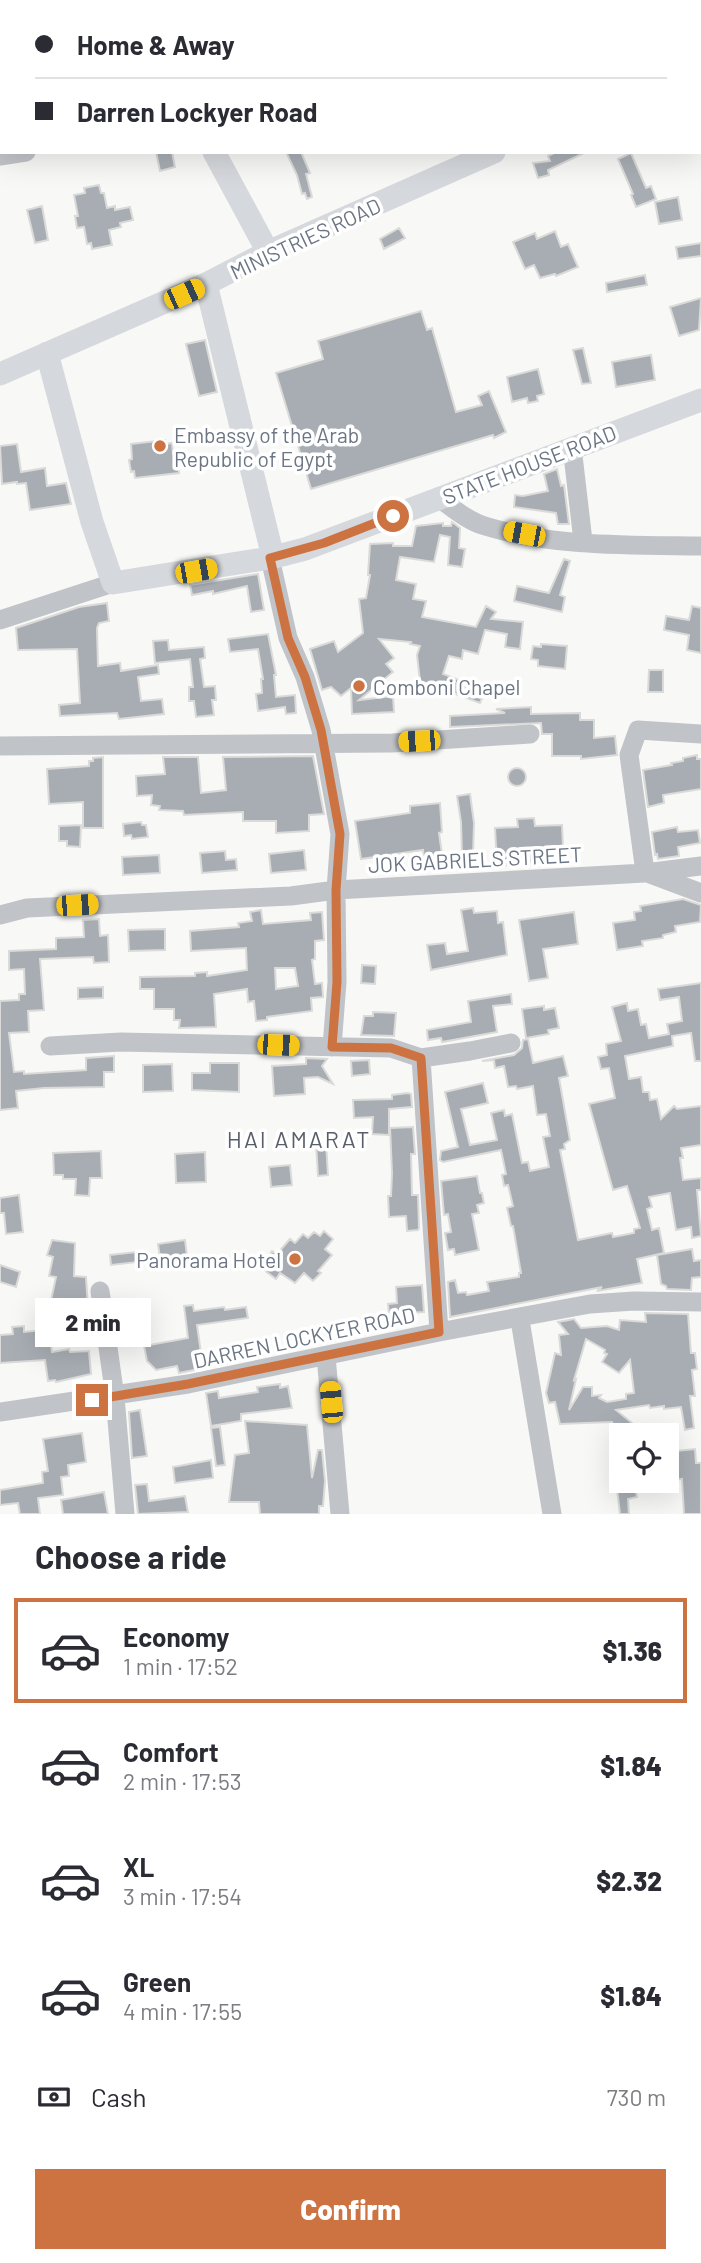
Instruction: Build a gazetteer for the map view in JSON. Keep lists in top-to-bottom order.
{
  "streets": {
    "main road": ["MINISTRIES ROAD", "STATE HOUSE ROAD"],
    "street": ["JOK GABRIELS STREET", "DARREN LOCKYER ROAD"]
  },
  "districts": ["HAI AMARAT"],
  "places": ["Embassy of the Arab Republic of Egypt", "Comboni Chapel", "Panorama Hotel"],
  "page": {
    "banner": ["Home & Away", "Darren Lockyer Road"],
    "bubble": "2 min",
    "heading": "Choose a ride",
    "list": [
      {
        "name": "Economy",
        "note": "1 min · 17:52",
        "value": "$1.36"
      },
      {
        "name": "Comfort",
        "note": "2 min · 17:53",
        "value": "$1.84"
      },
      {
        "name": "XL",
        "note": "3 min · 17:54",
        "value": "$2.32"
      },
      {
        "name": "Green",
        "note": "4 min · 17:55",
        "value": "$1.84"
      }
    ],
    "pay": ["Cash", "730 m"],
    "buttons": "Confirm"
  }
}
